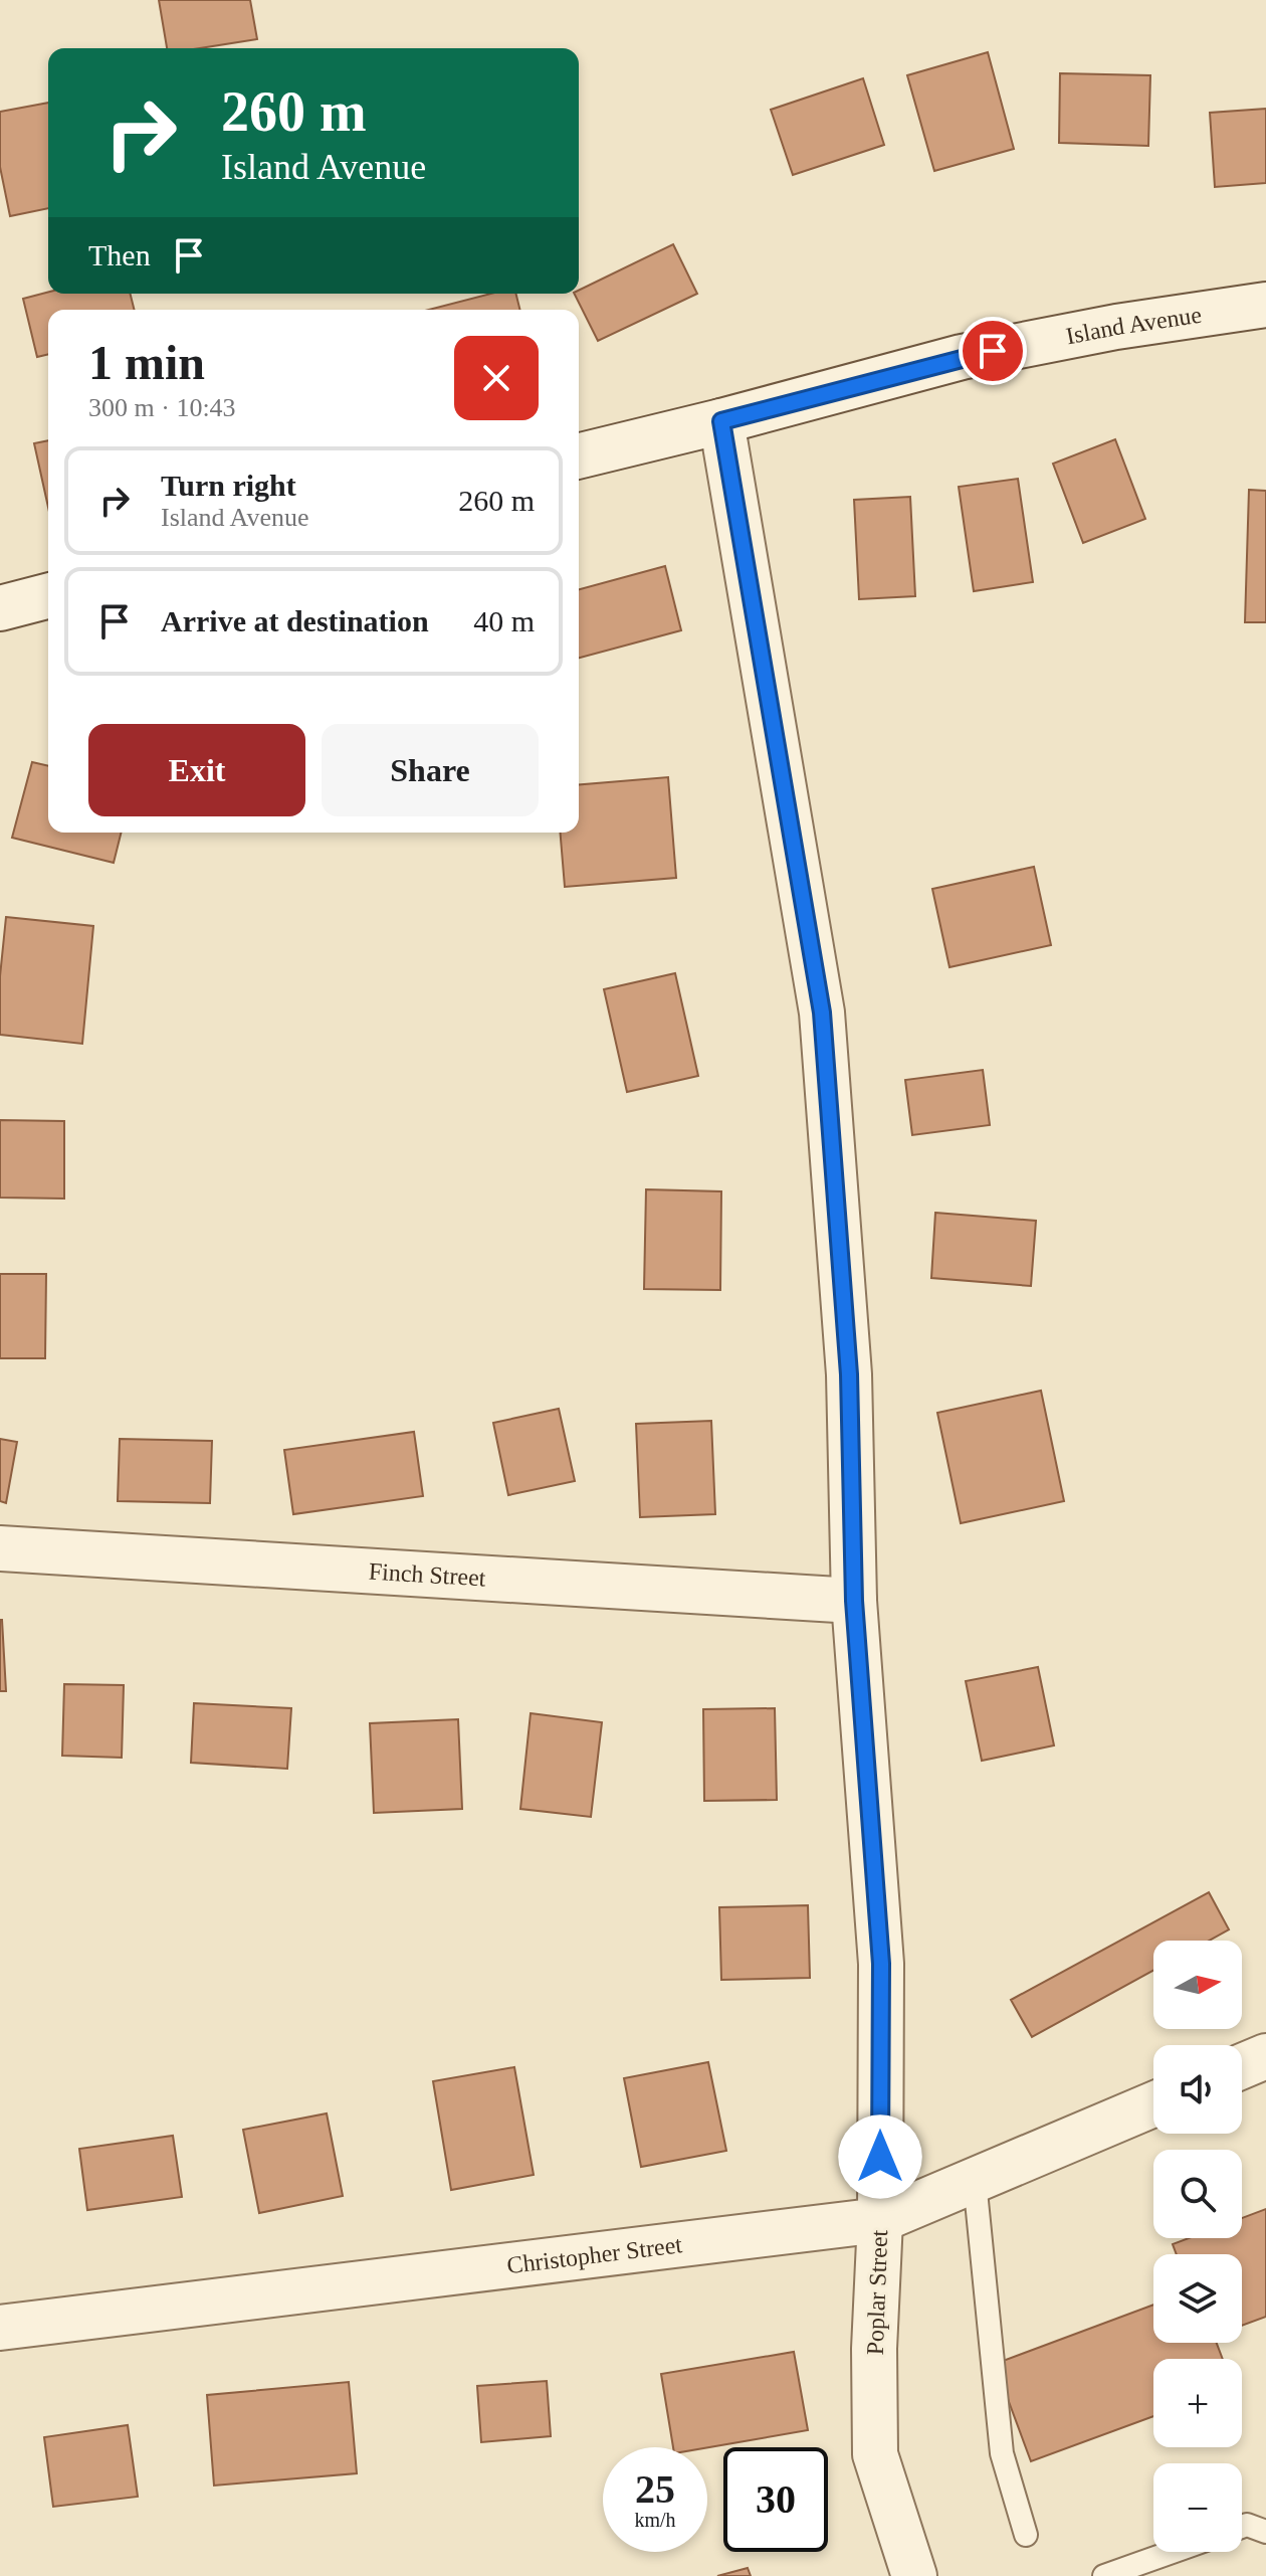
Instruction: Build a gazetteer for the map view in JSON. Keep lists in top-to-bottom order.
{
  "streets": {
    "street": [
      "Island Avenue",
      "Finch Street",
      "Christopher Street",
      "Poplar Street"
    ]
  },
  "crossings": [
    ["Island Avenue", "Poplar Street"],
    ["Finch Street", "Poplar Street"],
    ["Christopher Street", "Poplar Street"]
  ],
  "north": "right",
  "page": {
    "turn": ["260 m", "Island Avenue"],
    "then": "Then",
    "heading": ["1 min", "300 m · 10:43"],
    "list": [
      {
        "name": "Turn right",
        "note": "Island Avenue",
        "value": "260 m"
      },
      {
        "name": "Arrive at destination",
        "value": "40 m"
      }
    ],
    "buttons": ["Exit", "Share"],
    "map_buttons": ["+", "−"],
    "speed": "25 km/h",
    "limit": "30"
  }
}
